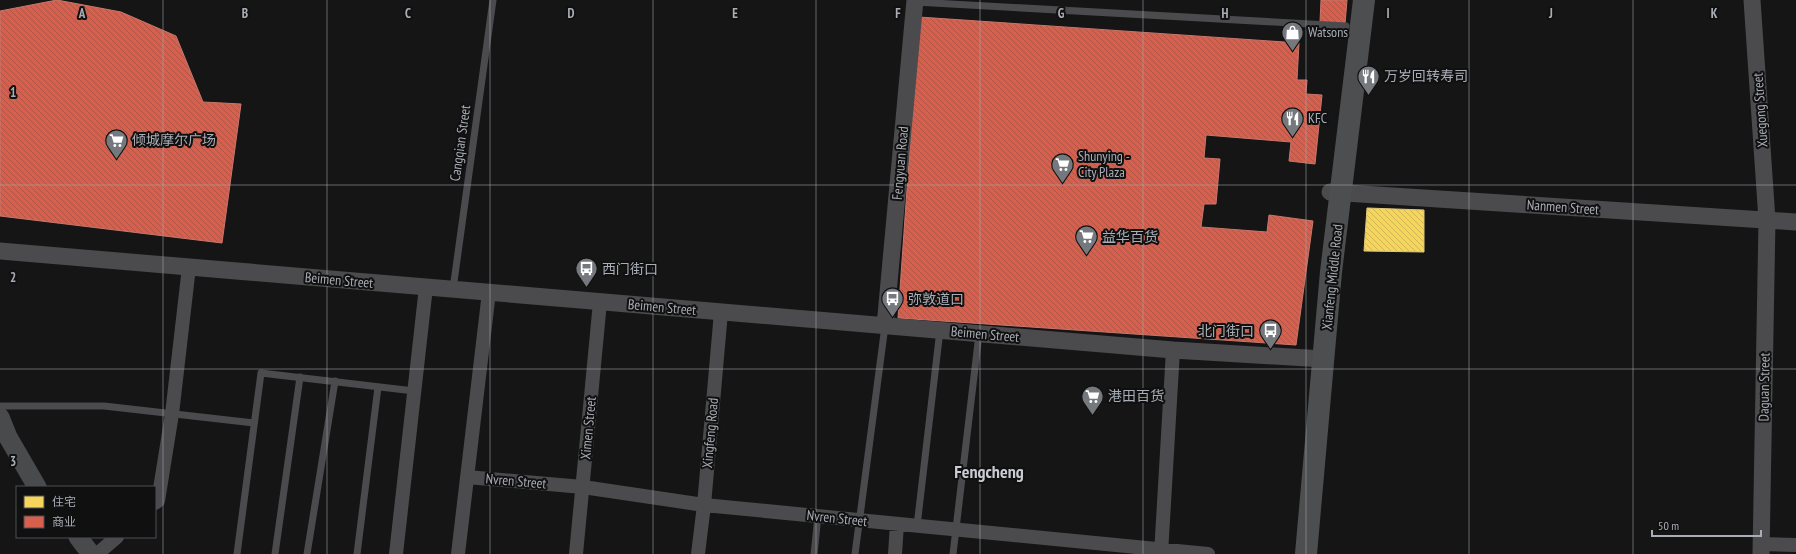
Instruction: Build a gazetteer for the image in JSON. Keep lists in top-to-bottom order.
{
  "streets": {
    "main road": ["Xianfeng Middle Road"],
    "street": [
      "Xuegong Street",
      "Fengyuan Road",
      "Nanmen Street",
      "Beimen Street",
      "Daguan Street",
      "Ximen Street",
      "Xingfeng Road",
      "Nvren Street"
    ],
    "lane": ["Cangqian Street"]
  },
  "crossings": [
    ["Xuegong Street", "Nanmen Street"],
    ["Xuegong Street", "Daguan Street"],
    ["Cangqian Street", "Beimen Street"],
    ["Fengyuan Road", "Beimen Street"],
    ["Nanmen Street", "Xianfeng Middle Road"],
    ["Nanmen Street", "Daguan Street"],
    ["Xianfeng Middle Road", "Beimen Street"],
    ["Beimen Street", "Ximen Street"],
    ["Beimen Street", "Xingfeng Road"],
    ["Ximen Street", "Nvren Street"],
    ["Xingfeng Road", "Nvren Street"]
  ],
  "districts": ["Fengcheng"],
  "places": {
    "shop": ["Watsons"],
    "restaurant": ["万岁回转寿司", "KFC"],
    "supermarket": [
      "倾城摩尔广场",
      "Shunying - City Plaza",
      "益华百货",
      "港田百货"
    ],
    "bus stop": ["西门街口", "弥敦道口", "北门街口"]
  },
  "legend": ["住宅", "商业"],
  "scale_bar": "50 m",
  "grid": {
    "columns": [
      "A",
      "B",
      "C",
      "D",
      "E",
      "F",
      "G",
      "H",
      "I",
      "J",
      "K"
    ],
    "rows": ["1", "2", "3"]
  }
}
